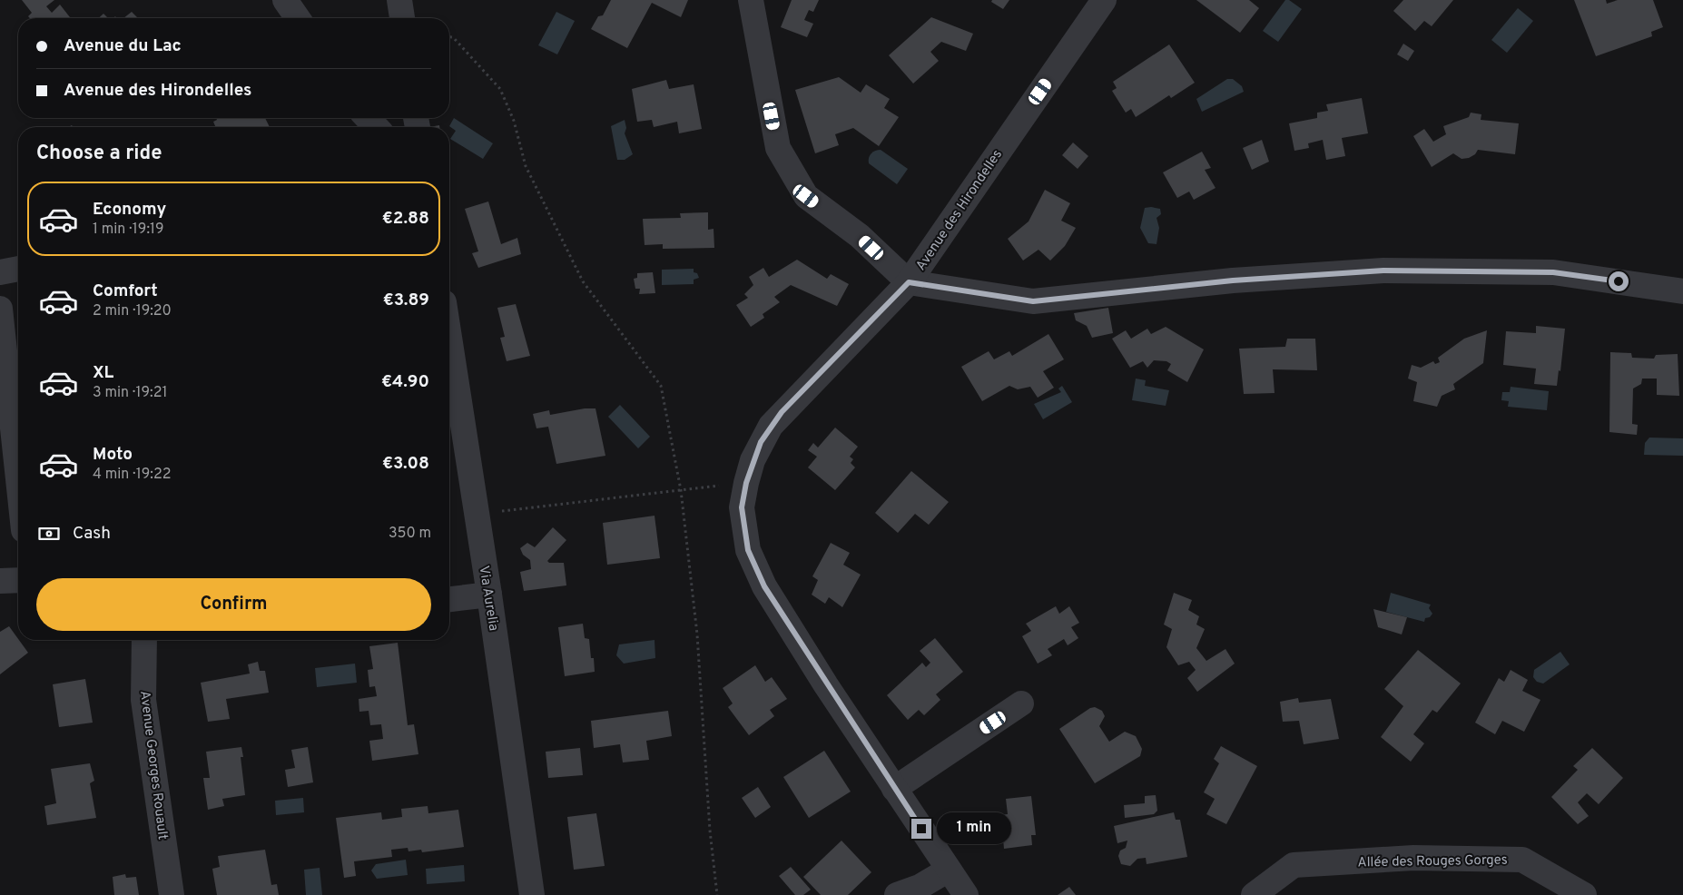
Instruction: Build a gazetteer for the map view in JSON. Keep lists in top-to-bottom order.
{
  "streets": {
    "street": [
      "Avenue des Hirondelles",
      "Via Aurelia",
      "Avenue Georges Rouault",
      "Allée des Rouges Gorges"
    ]
  },
  "page": {
    "banner": ["Avenue du Lac", "Avenue des Hirondelles"],
    "heading": "Choose a ride",
    "list": [
      {
        "name": "Economy",
        "note": "1 min · 19:19",
        "value": "€2.88"
      },
      {
        "name": "Comfort",
        "note": "2 min · 19:20",
        "value": "€3.89"
      },
      {
        "name": "XL",
        "note": "3 min · 19:21",
        "value": "€4.90"
      },
      {
        "name": "Moto",
        "note": "4 min · 19:22",
        "value": "€3.08"
      }
    ],
    "pay": ["Cash", "350 m"],
    "buttons": "Confirm",
    "bubble": "1 min"
  }
}
